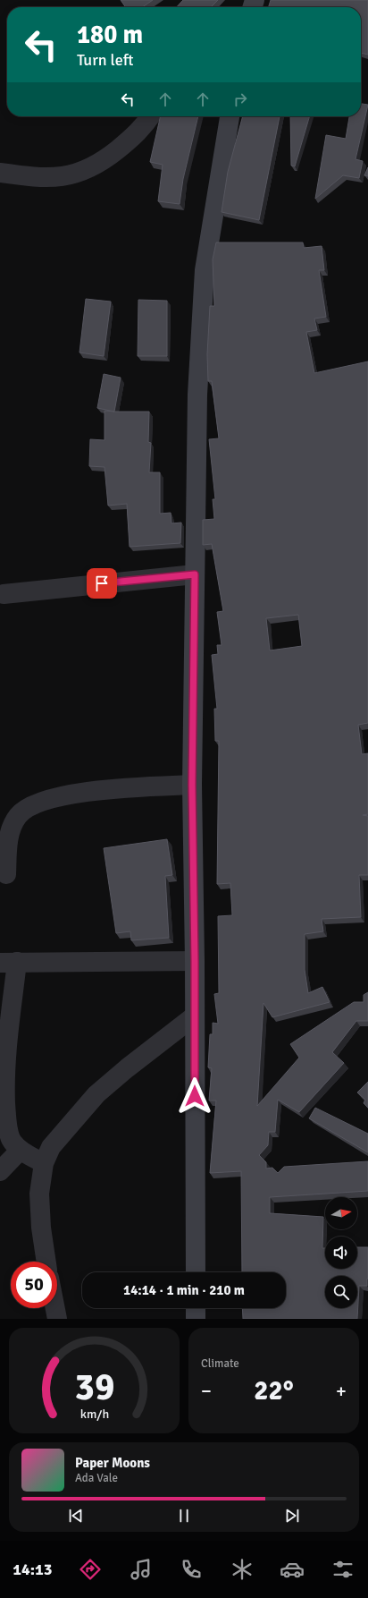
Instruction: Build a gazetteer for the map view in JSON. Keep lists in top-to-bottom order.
{
  "north": "right",
  "page": {
    "turn": ["180 m", "Turn left"],
    "limit": "50",
    "trip": "14:14 · 1 min · 210 m",
    "tile": "Climate",
    "heat": ["−", "22°", "+"],
    "song": ["Paper Moons", "Ada Vale"],
    "tabs": "14:13",
    "gauge": ["39", "km/h"]
  }
}
